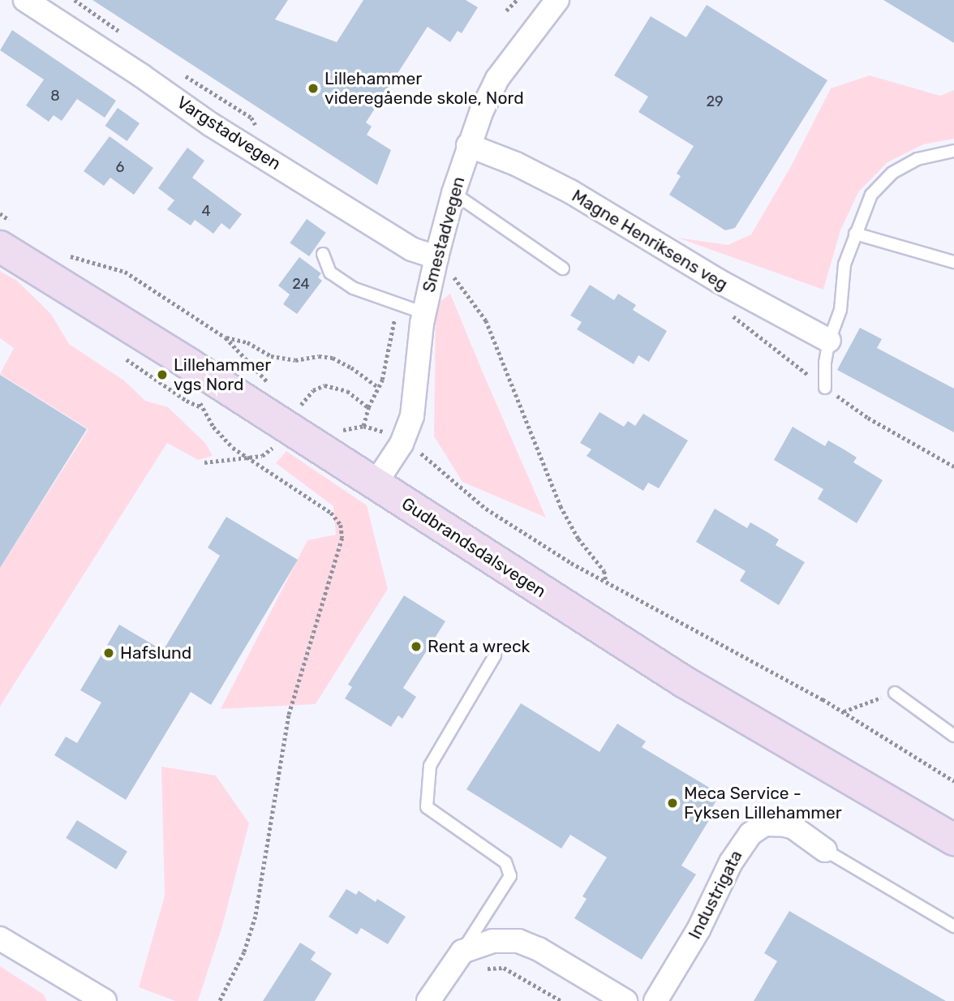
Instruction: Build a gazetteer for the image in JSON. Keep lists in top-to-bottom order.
{
  "streets": {
    "main road": ["Gudbrandsdalsvegen"],
    "street": [
      "Vargstadvegen",
      "Smestadvegen",
      "Magne Henriksens veg",
      "Industrigata"
    ]
  },
  "crossings": [
    ["Vargstadvegen", "Smestadvegen"],
    ["Smestadvegen", "Magne Henriksens veg"],
    ["Smestadvegen", "Gudbrandsdalsvegen"]
  ],
  "places": [
    "Lillehammer videregående skole, Nord",
    "Lillehammer vgs Nord",
    "Rent a wreck",
    "Hafslund",
    "Meca Service - Fyksen Lillehammer"
  ],
  "house_numbers": [
    "8",
    "29",
    "6",
    "4",
    "24"
  ]
}
